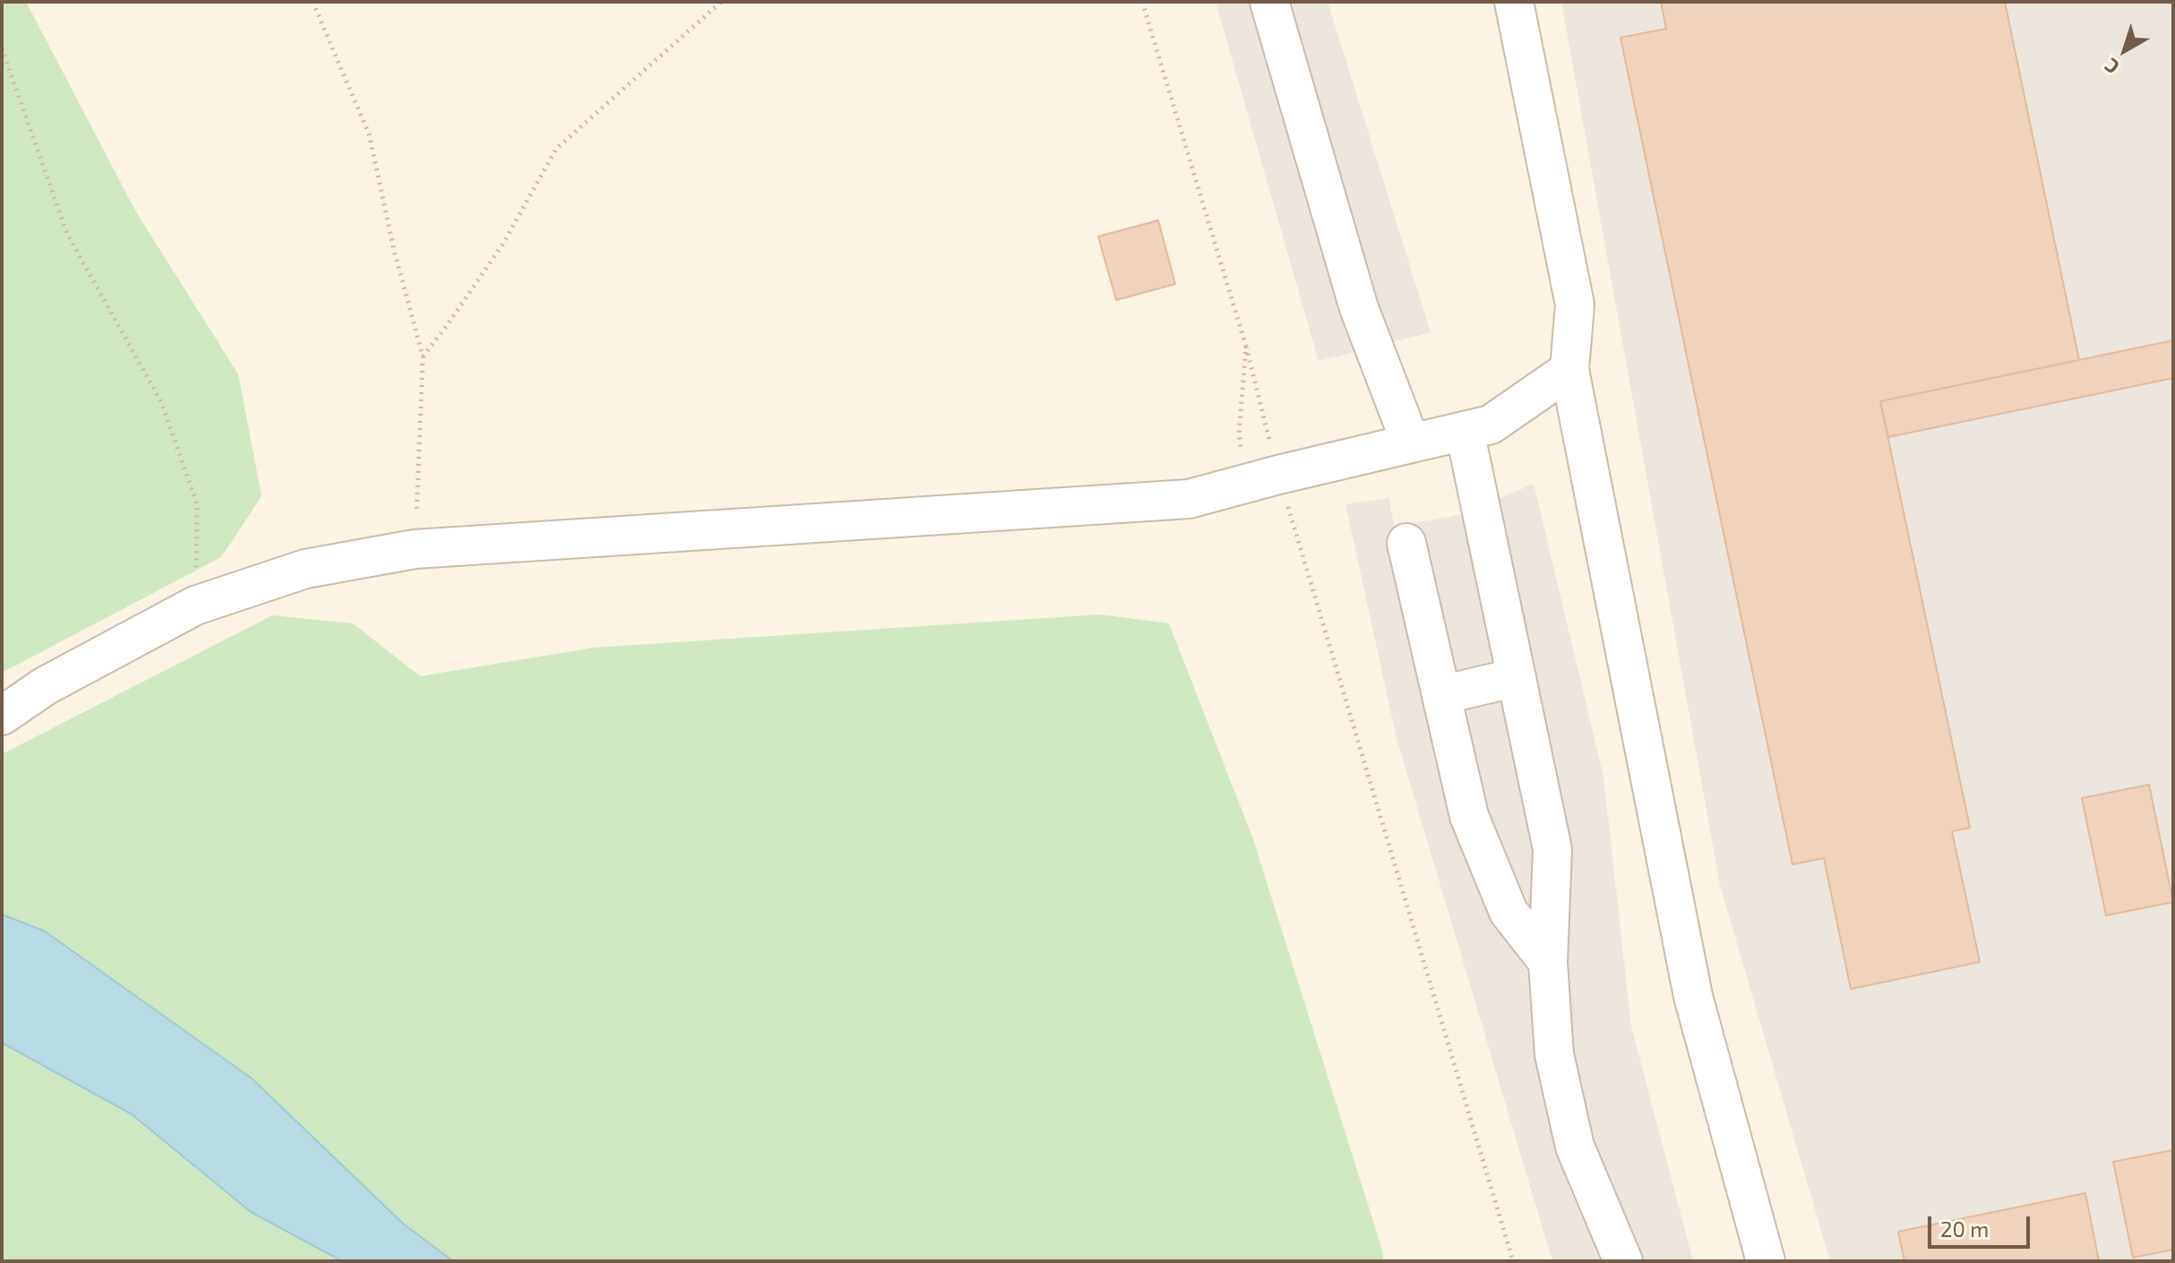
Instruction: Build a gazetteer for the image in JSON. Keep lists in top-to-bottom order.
{
  "scale_bar": "20 m",
  "north": "bottom left"
}
